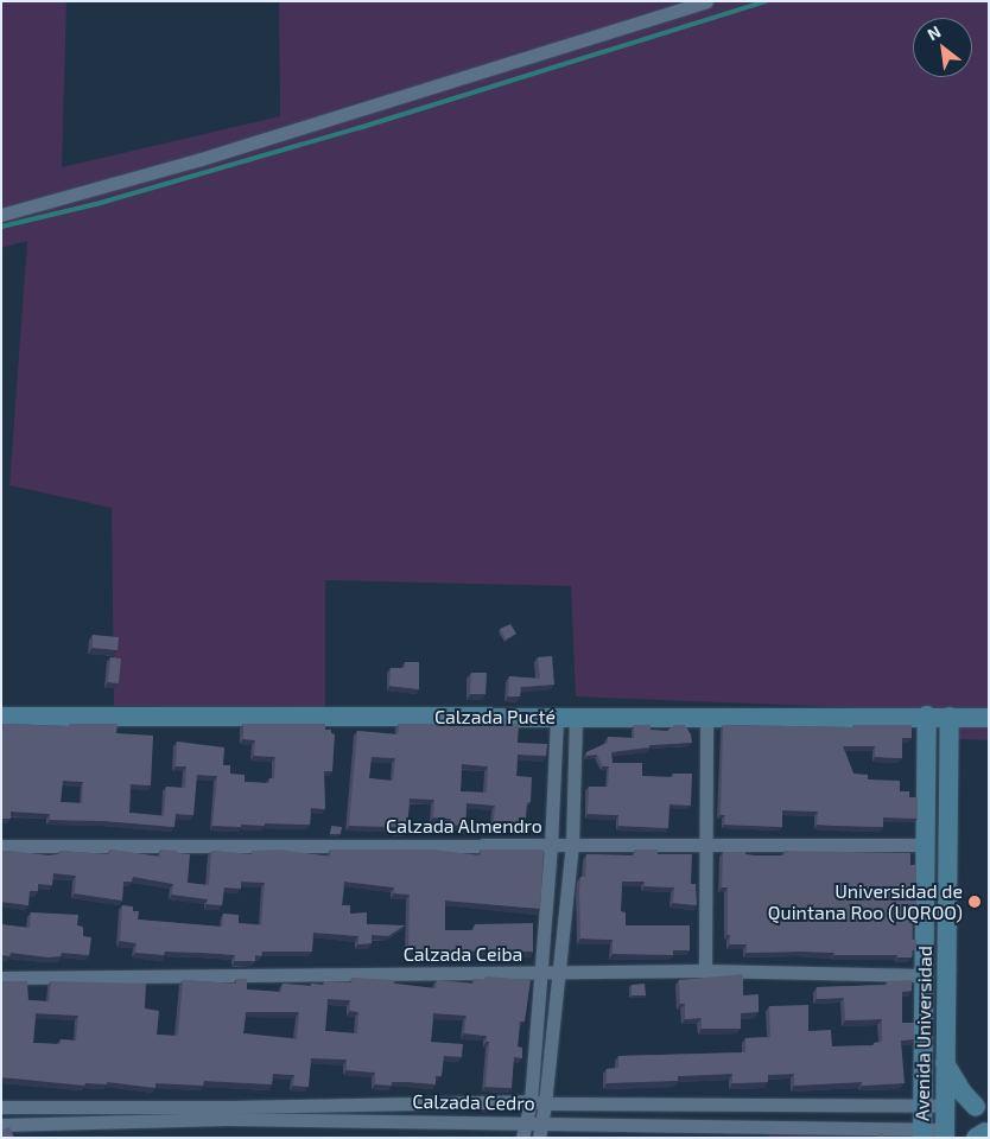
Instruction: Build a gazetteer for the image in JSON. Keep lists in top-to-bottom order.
{
  "streets": {
    "street": [
      "Calzada Pucté",
      "Calzada Almendro",
      "Calzada Ceiba",
      "Avenida Universidad",
      "Calzada Cedro"
    ]
  },
  "crossings": [
    ["Calzada Pucté", "Avenida Universidad"],
    ["Calzada Almendro", "Avenida Universidad"],
    ["Calzada Ceiba", "Avenida Universidad"],
    ["Avenida Universidad", "Calzada Cedro"]
  ],
  "places": ["Universidad de Quintana Roo (UQROO)"],
  "north": "top left"
}
